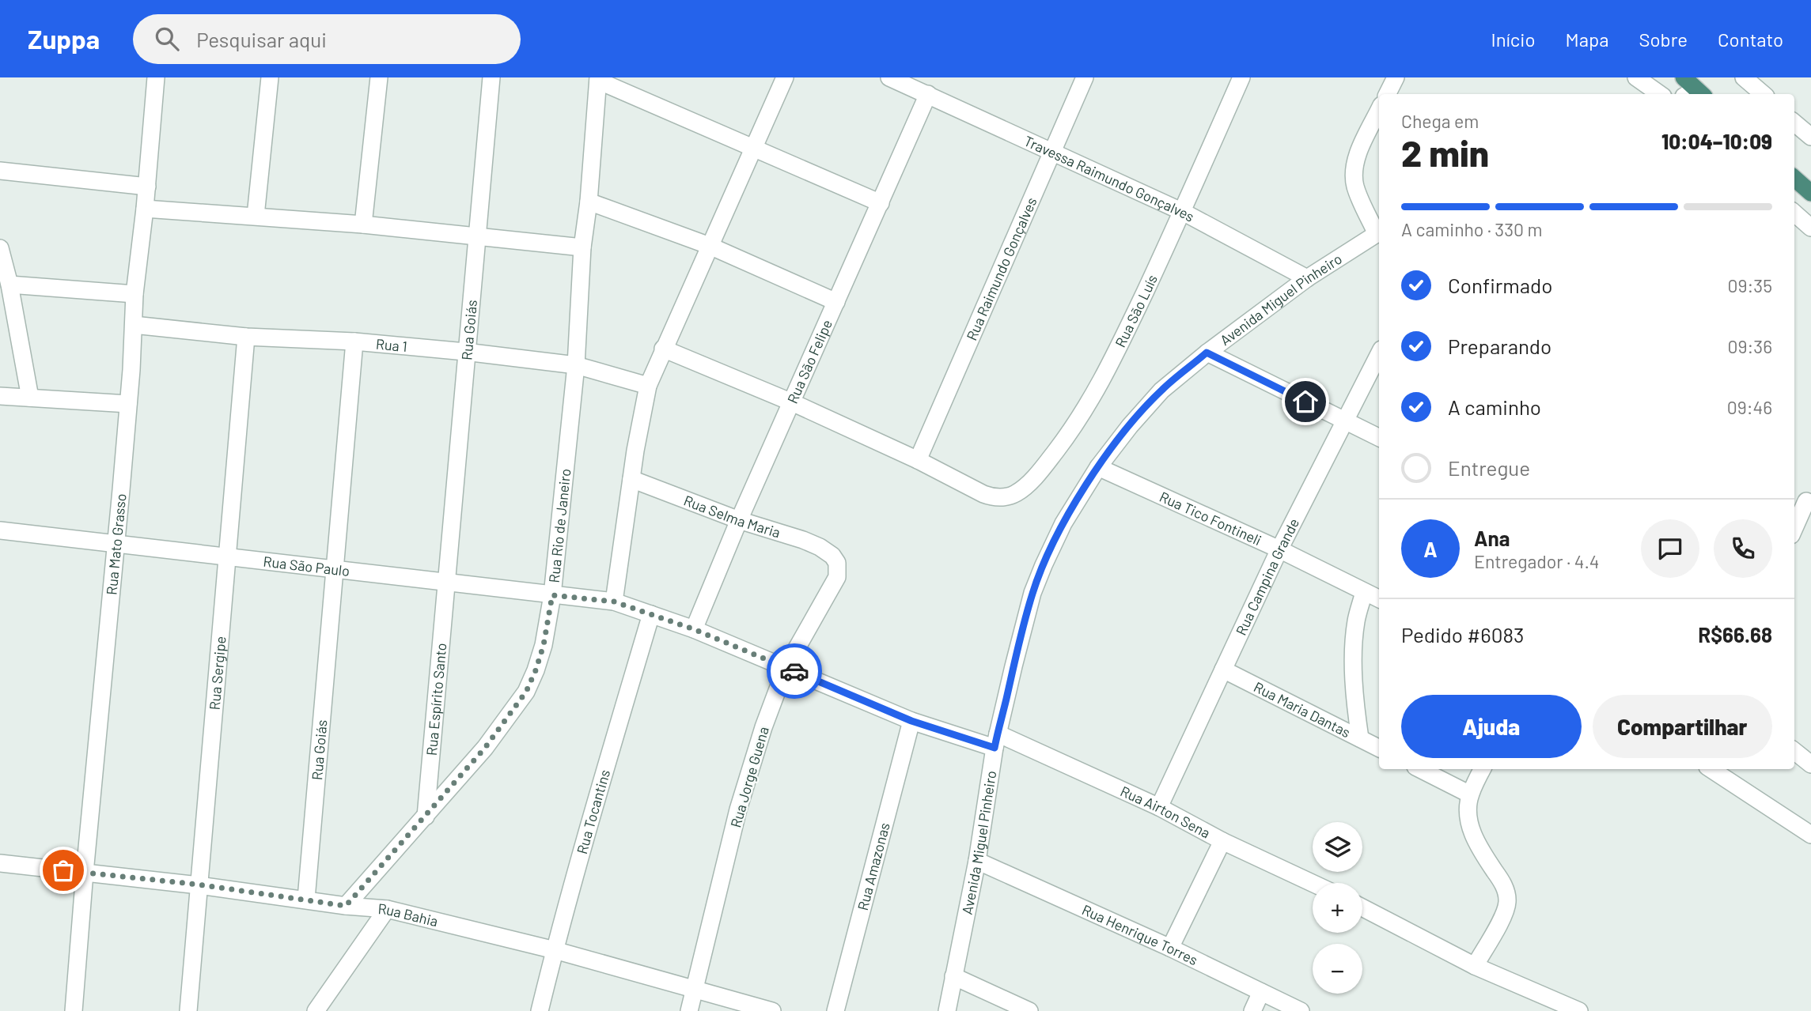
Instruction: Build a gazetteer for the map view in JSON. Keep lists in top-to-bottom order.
{
  "streets": {
    "street": [
      "Travessa Raimundo Gonçalves",
      "Rua Raimundo Gonçalves",
      "Avenida Miguel Pinheiro",
      "Rua São Luís",
      "Rua Goiás",
      "Rua 1",
      "Rua São Felipe",
      "Rua Selma Maria",
      "Rua Tico Fontineli",
      "Rua Rio de Janeiro",
      "Rua Mato Grasso",
      "Rua São Paulo",
      "Rua Campina Grande",
      "Rua Sergipe",
      "Rua Espírito Santo",
      "Rua Maria Dantas",
      "Rua Jorge Guena",
      "Rua Tocantins",
      "Rua Airton Sena",
      "Rua Amazonas",
      "Rua Bahia",
      "Rua Henrique Torres"
    ]
  },
  "crossings": [
    ["Travessa Raimundo Gonçalves", "Rua Raimundo Gonçalves"],
    ["Travessa Raimundo Gonçalves", "Avenida Miguel Pinheiro"],
    ["Travessa Raimundo Gonçalves", "Rua São Luís"],
    ["Travessa Raimundo Gonçalves", "Rua São Felipe"],
    ["Rua Raimundo Gonçalves", "Rua São Luís"],
    ["Avenida Miguel Pinheiro", "Rua Tico Fontineli"],
    ["Avenida Miguel Pinheiro", "Rua Airton Sena"],
    ["Avenida Miguel Pinheiro", "Rua Henrique Torres"],
    ["Rua Goiás", "Rua 1"],
    ["Rua Goiás", "Rua São Paulo"],
    ["Rua Goiás", "Rua Espírito Santo"],
    ["Rua Goiás", "Rua Bahia"],
    ["Rua 1", "Rua Rio de Janeiro"],
    ["Rua 1", "Rua Mato Grasso"],
    ["Rua 1", "Rua Sergipe"],
    ["Rua São Felipe", "Rua Selma Maria"],
    ["Rua São Felipe", "Rua São Paulo"],
    ["Rua Selma Maria", "Rua Jorge Guena"],
    ["Rua Tico Fontineli", "Rua Campina Grande"],
    ["Rua Rio de Janeiro", "Rua São Paulo"],
    ["Rua Rio de Janeiro", "Rua Espírito Santo"],
    ["Rua Rio de Janeiro", "Rua Bahia"],
    ["Rua Mato Grasso", "Rua São Paulo"],
    ["Rua Mato Grasso", "Rua Bahia"],
    ["Rua São Paulo", "Rua Sergipe"],
    ["Rua São Paulo", "Rua Espírito Santo"],
    ["Rua São Paulo", "Rua Jorge Guena"],
    ["Rua São Paulo", "Rua Tocantins"],
    ["Rua São Paulo", "Rua Airton Sena"],
    ["Rua Campina Grande", "Rua Maria Dantas"],
    ["Rua Campina Grande", "Rua Airton Sena"],
    ["Rua Sergipe", "Rua Bahia"],
    ["Rua Jorge Guena", "Rua Airton Sena"],
    ["Rua Jorge Guena", "Rua Bahia"],
    ["Rua Tocantins", "Rua Bahia"],
    ["Rua Airton Sena", "Rua Amazonas"]
  ],
  "page": {
    "header": "Zuppa",
    "search": "Pesquisar aqui",
    "nav": [
      "Início",
      "Mapa",
      "Sobre",
      "Contato"
    ],
    "heading": ["2 min", "Chega em", "10:04–10:09"],
    "panel": [
      "Ana",
      "Entregador · 4.4",
      "Pedido #6083",
      "R$66.68"
    ],
    "bar": "A caminho · 330 m",
    "list": [
      ["Confirmado", "09:35"],
      ["Preparando", "09:36"],
      ["A caminho", "09:46"],
      "Entregue"
    ],
    "round": "A",
    "buttons": ["Ajuda", "Compartilhar"],
    "map_buttons": ["+", "−"]
  }
}
